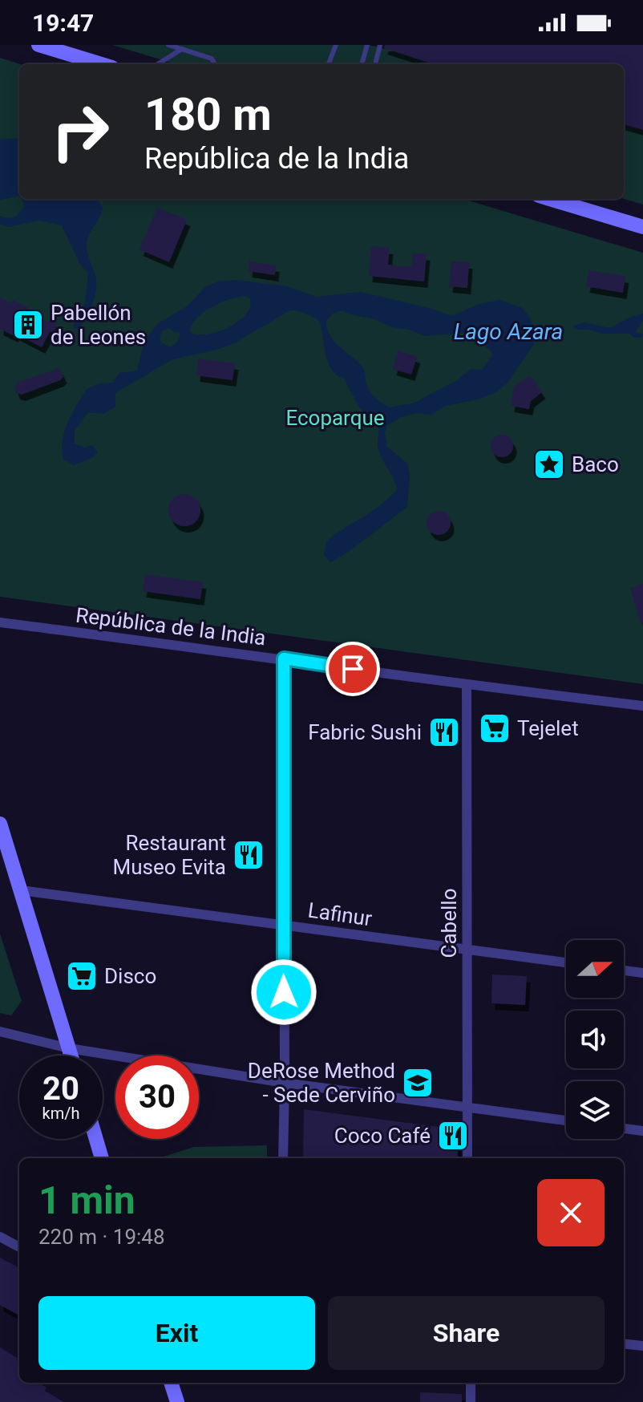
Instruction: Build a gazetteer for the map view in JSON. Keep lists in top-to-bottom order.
{
  "streets": {
    "street": ["República de la India", "Lafinur", "Cabello"]
  },
  "crossings": [
    ["República de la India", "Cabello"],
    ["Lafinur", "Cabello"]
  ],
  "water": ["Lago Azara"],
  "parks": ["Ecoparque"],
  "places": {
    "building": ["Pabellón de Leones"],
    "place": ["Baco"],
    "supermarket": ["Tejelet", "Disco"],
    "restaurant": ["Fabric Sushi", "Restaurant Museo Evita", "Coco Café"],
    "school or university": ["DeRose Method - Sede Cerviño"]
  },
  "north": "right",
  "page": {
    "status": "19:47",
    "turn": ["180 m", "República de la India"],
    "speed": "20 km/h",
    "limit": "30",
    "heading": ["1 min", "220 m · 19:48"],
    "buttons": ["Exit", "Share"]
  }
}
